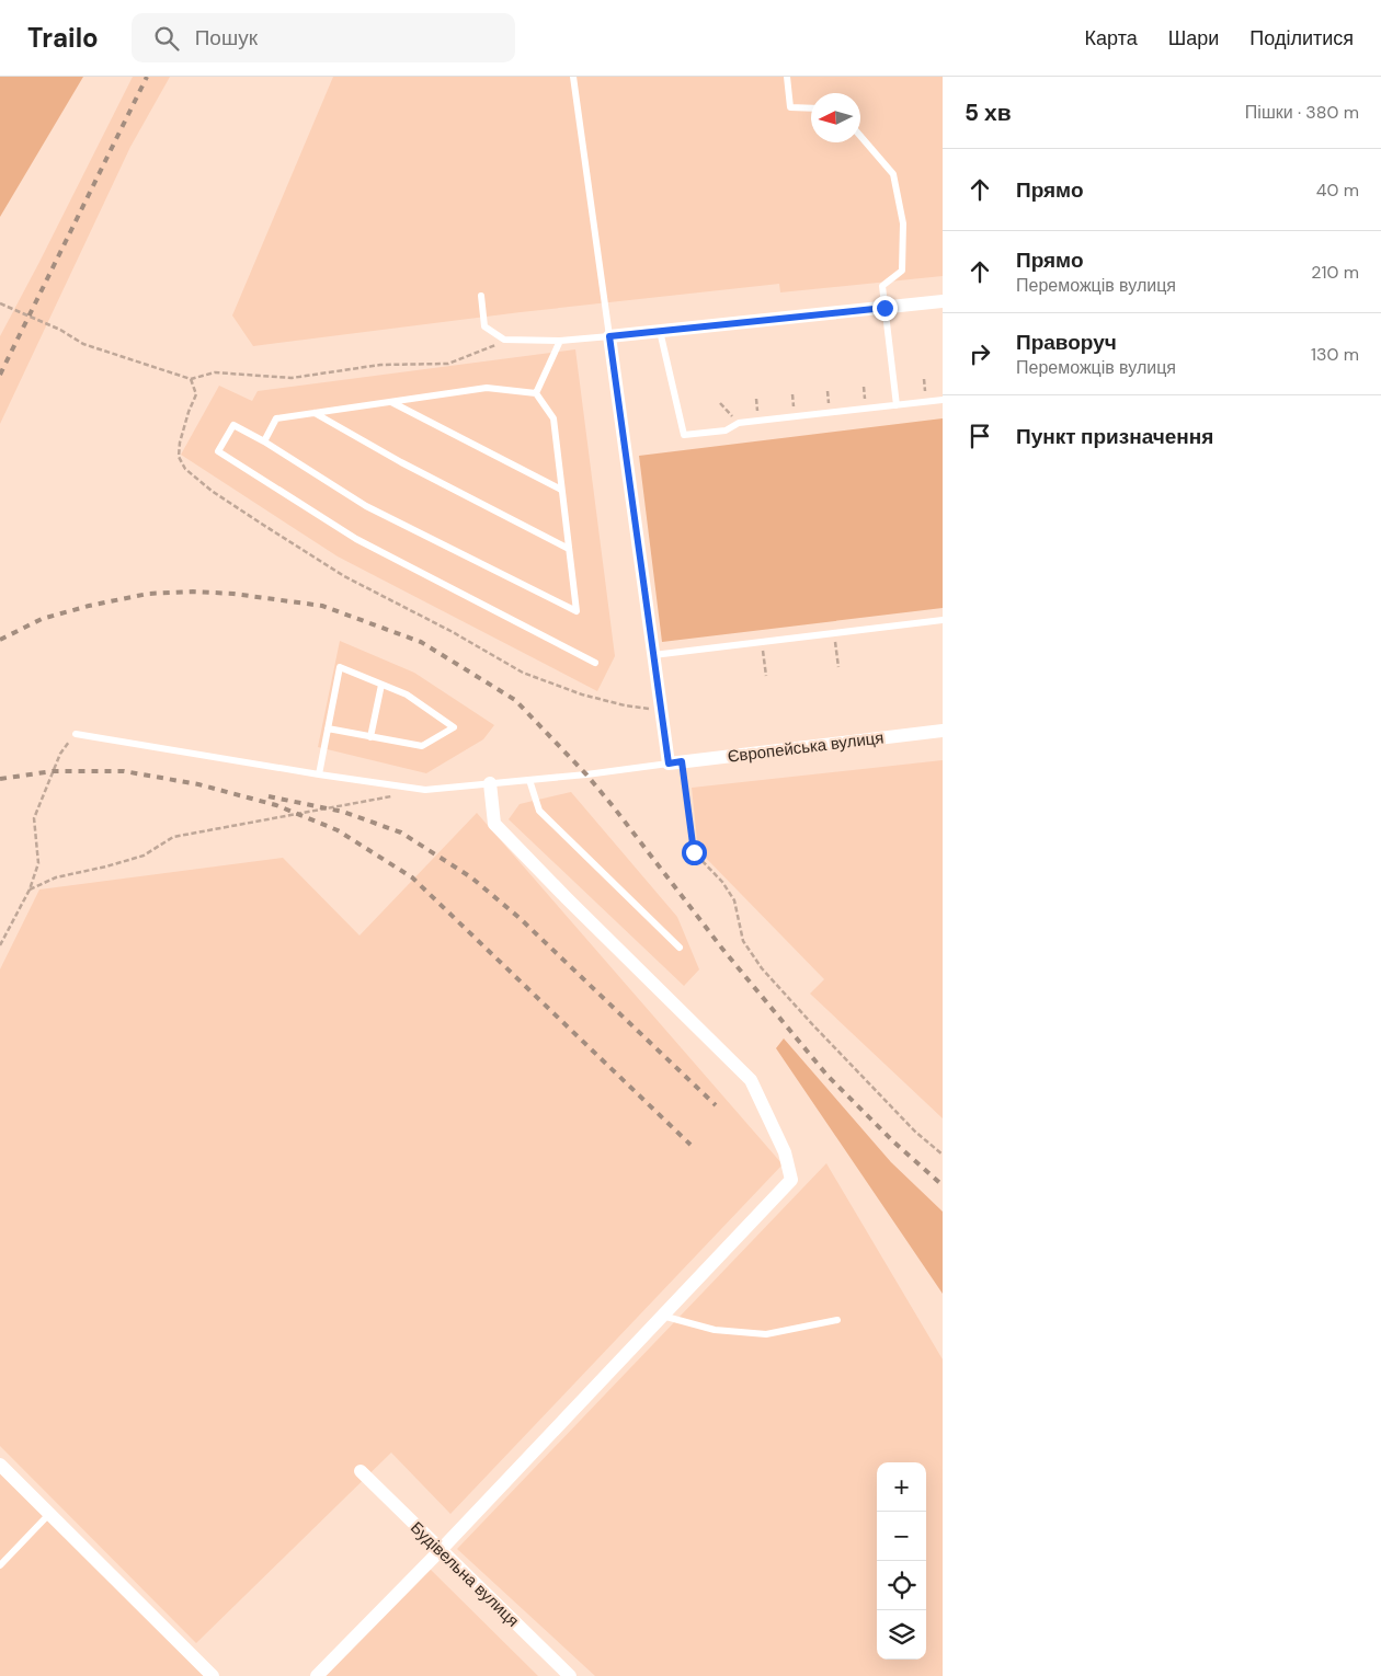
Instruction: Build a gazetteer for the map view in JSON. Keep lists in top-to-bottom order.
{
  "streets": {
    "street": ["Європейська вулиця", "Будівельна вулиця"]
  },
  "north": "left",
  "page": {
    "header": "Trailo",
    "search": "Пошук",
    "nav": ["Карта", "Шари", "Поділитися"],
    "heading": ["5 хв", "Пішки · 380 m"],
    "list": [
      ["Прямо", "40 m"],
      ["Прямо", "Переможців вулиця", "210 m"],
      ["Праворуч", "Переможців вулиця", "130 m"],
      "Пункт призначення"
    ],
    "map_buttons": ["+", "−"]
  }
}
